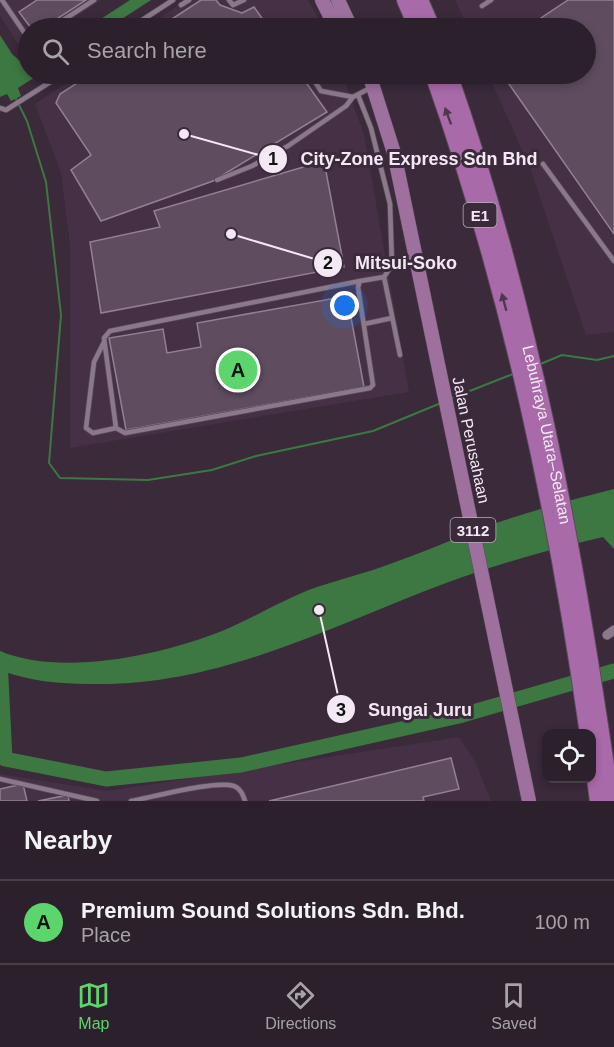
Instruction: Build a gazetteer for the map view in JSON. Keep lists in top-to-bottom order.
{
  "streets": {
    "highway": ["E1", "Lebuhraya Utara–Selatan"],
    "main road": ["Jalan Perusahaan", "3112"]
  },
  "places": ["City-Zone Express Sdn Bhd", "Mitsui-Soko", "Sungai Juru"],
  "page": {
    "search": "Search here",
    "pins": "A",
    "heading": "Nearby",
    "list": [
      {
        "mark": "A",
        "name": "Premium Sound Solutions Sdn. Bhd.",
        "note": "Place",
        "value": "100 m"
      }
    ],
    "nav": ["Map", "Directions", "Saved"]
  }
}
